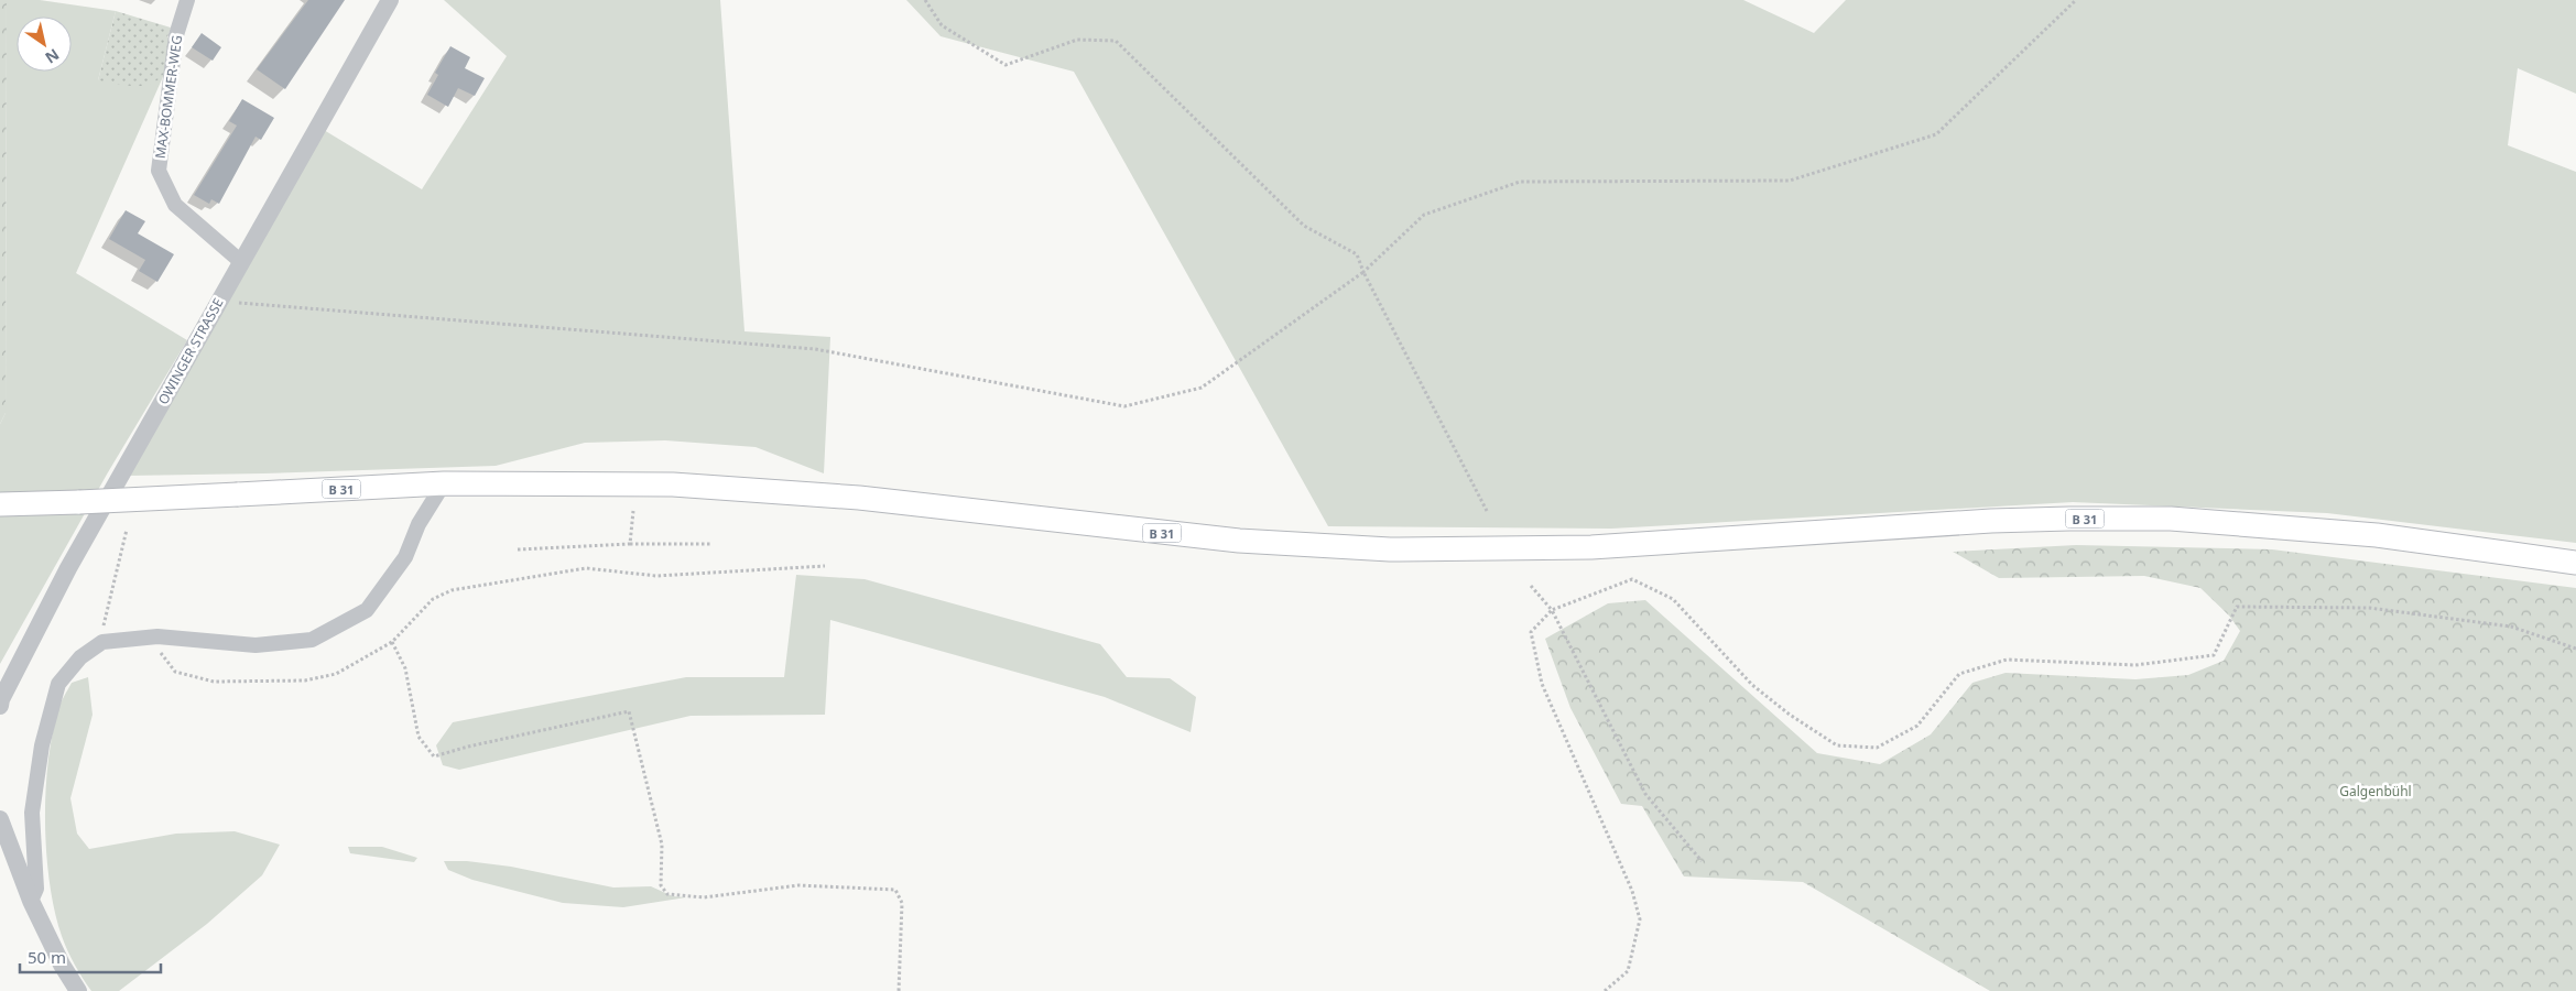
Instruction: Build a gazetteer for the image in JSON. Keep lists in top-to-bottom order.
{
  "streets": {
    "main road": ["B 31"],
    "street": ["MAX-BOMMER-WEG", "OWINGER STRASSE"]
  },
  "crossings": [
    ["MAX-BOMMER-WEG", "OWINGER STRASSE"]
  ],
  "parks": ["Galgenbühl"],
  "scale_bar": "50 m",
  "north": "bottom right"
}
